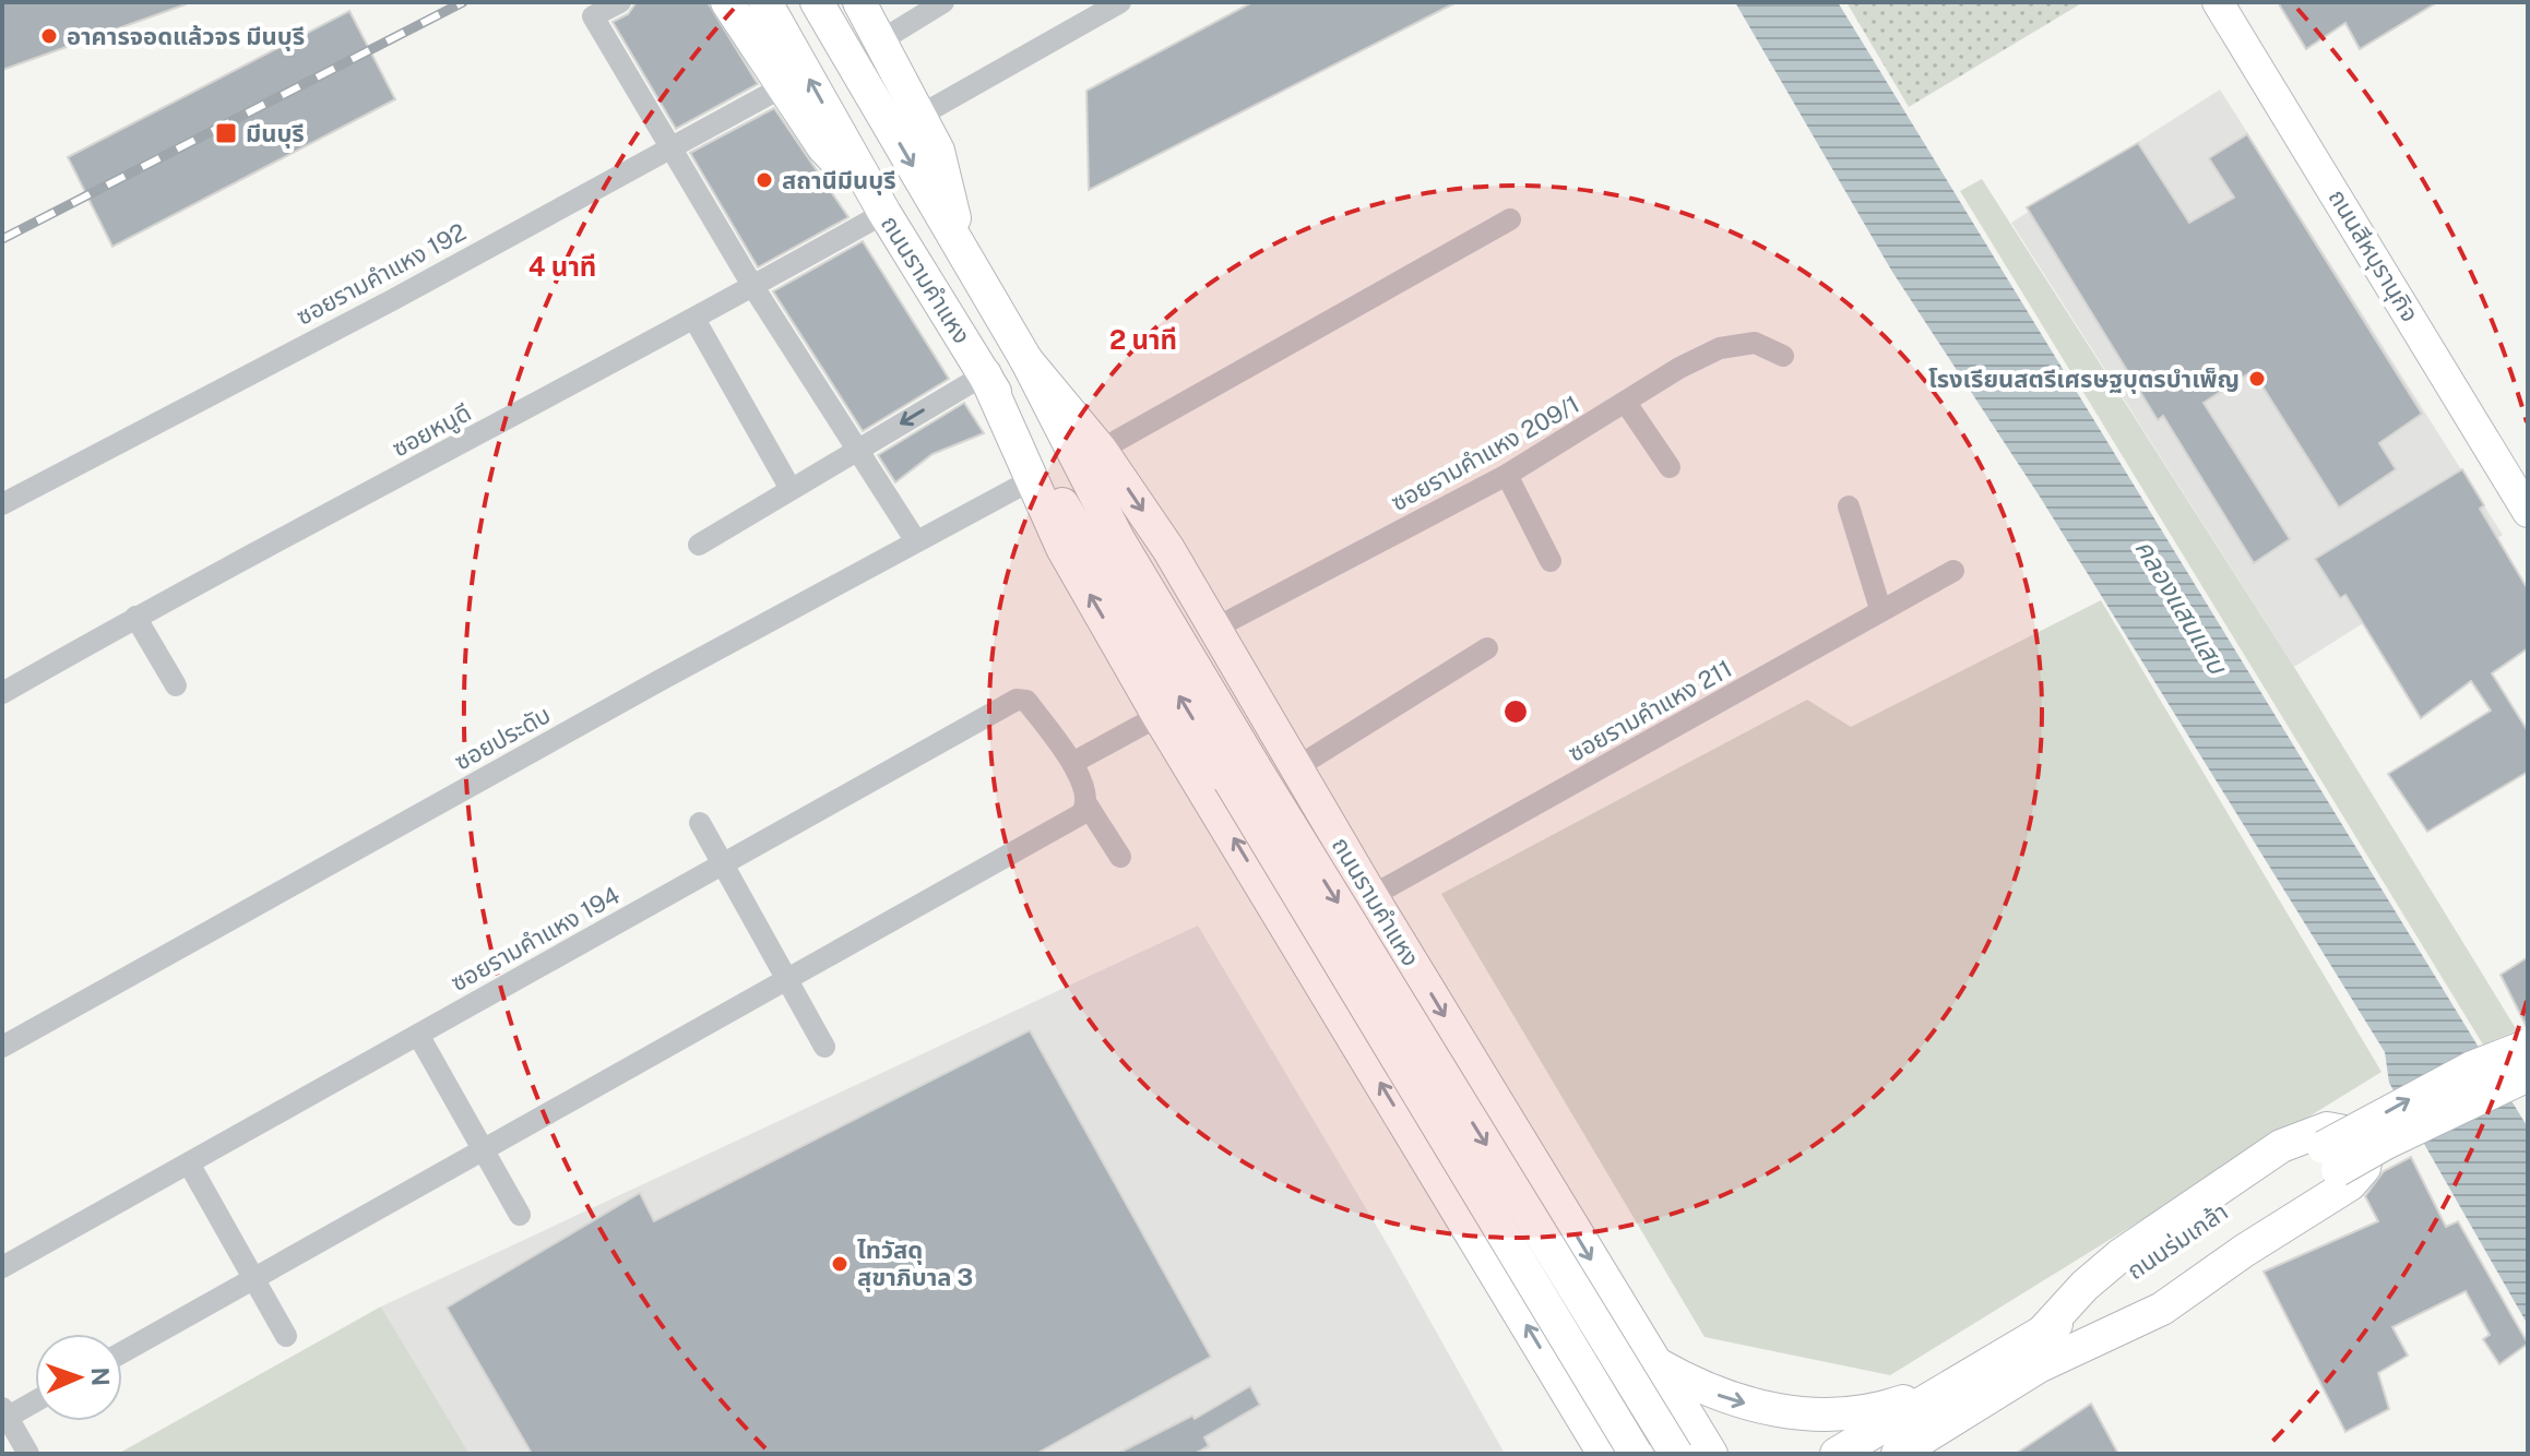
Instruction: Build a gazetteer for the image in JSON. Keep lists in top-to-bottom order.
{
  "streets": {
    "main road": ["ถนนสีหบุรานุกิจ", "ถนนรามคำแหง", "ถนนร่มเกล้า"],
    "street": [
      "ซอยรามคำแหง 192",
      "ซอยหนูดี",
      "ซอยรามคำแหง 209/1",
      "ซอยรามคำแหง 211",
      "ซอยประดับ",
      "ซอยรามคำแหง 194"
    ]
  },
  "crossings": [
    ["ถนนรามคำแหง", "ซอยหนูดี"],
    ["ถนนรามคำแหง", "ซอยรามคำแหง 209/1"],
    ["ถนนรามคำแหง", "ซอยรามคำแหง 211"],
    ["ถนนรามคำแหง", "ซอยประดับ"]
  ],
  "water": ["คลองแสนแสบ"],
  "places": {
    "other": [
      "อาคารจอดแล้วจร มีนบุรี",
      "สถานีมีนบุรี",
      "โรงเรียนสตรีเศรษฐบุตรบำเพ็ญ",
      "ไทวัสดุ สุขาภิบาล 3"
    ],
    "transit": ["มีนบุรี"]
  },
  "north": "right",
  "rings": ["4 นาที", "2 นาที"]
}
